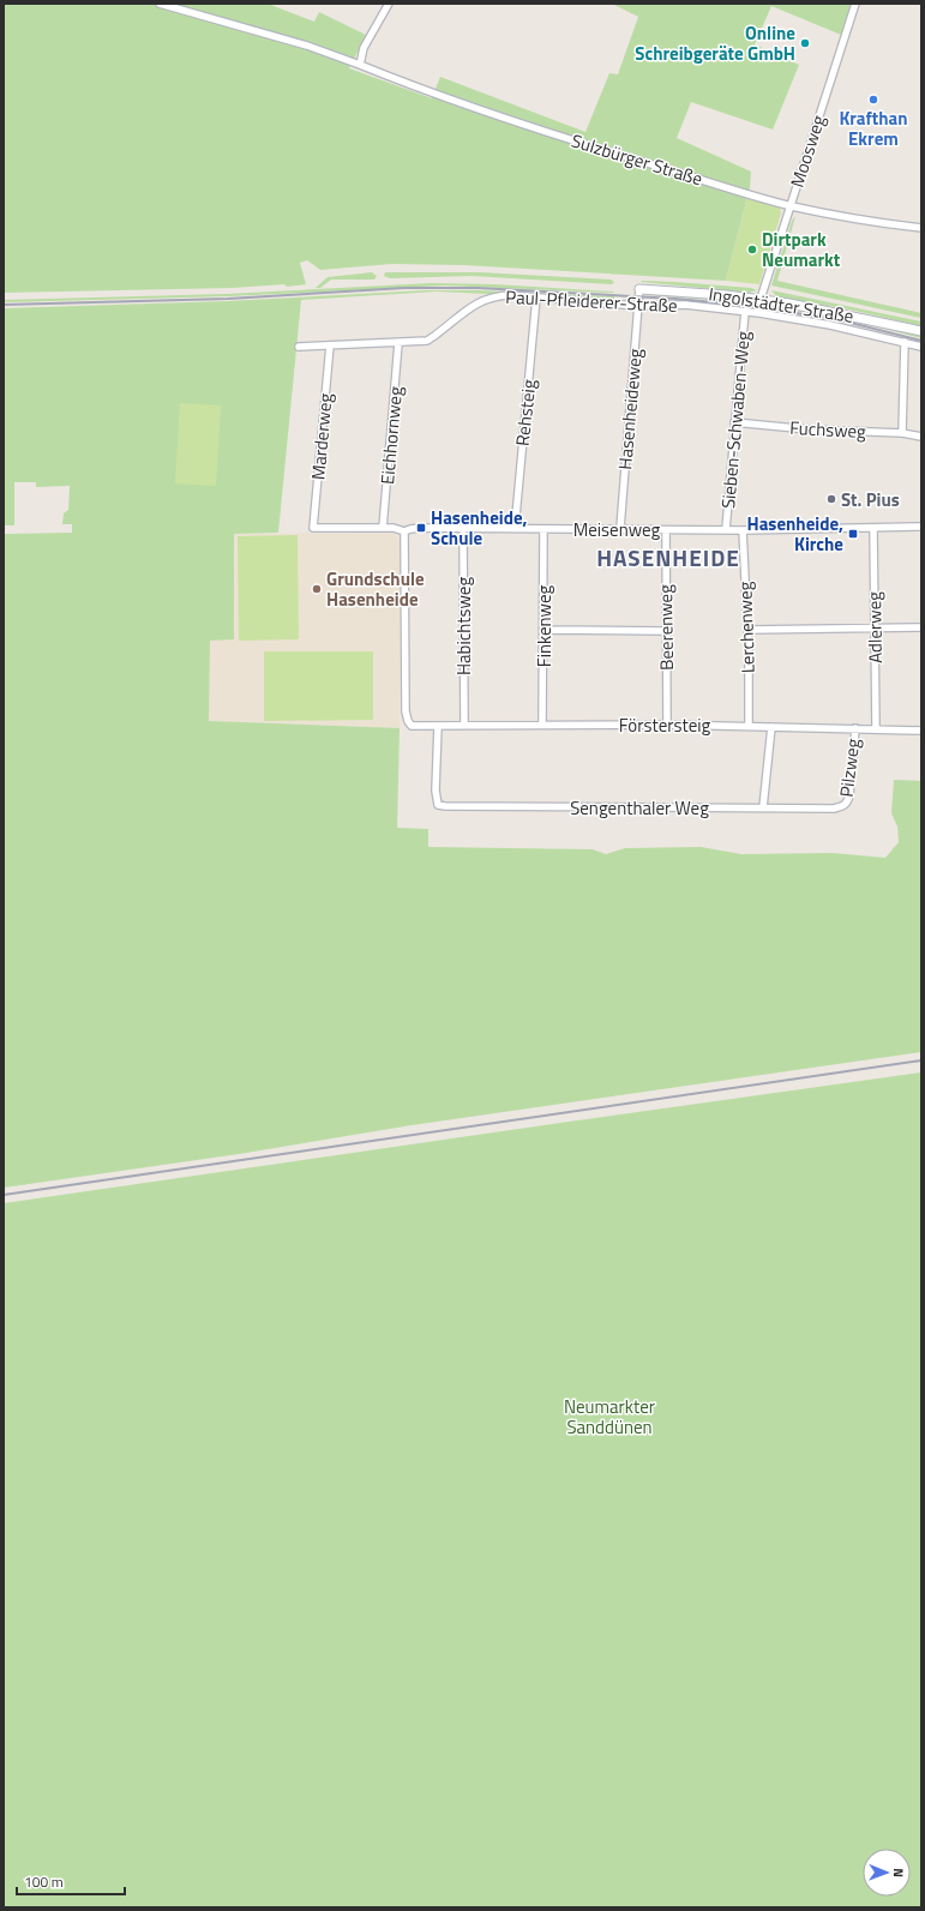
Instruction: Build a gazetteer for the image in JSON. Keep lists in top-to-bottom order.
{
  "streets": {
    "street": [
      "Moosweg",
      "Sulzbürger Straße",
      "Paul-Pfleiderer-Straße",
      "Ingolstädter Straße",
      "Hasenheideweg",
      "Rehsteig",
      "Sieben-Schwaben-Weg",
      "Fuchsweg",
      "Eichhornweg",
      "Marderweg",
      "Meisenweg",
      "Habichtsweg",
      "Finkenweg",
      "Beerenweg",
      "Lerchenweg",
      "Adlerweg",
      "Förstersteig",
      "Pilzweg",
      "Sengenthaler Weg"
    ]
  },
  "crossings": [
    ["Moosweg", "Sulzbürger Straße"],
    ["Moosweg", "Ingolstädter Straße"],
    ["Paul-Pfleiderer-Straße", "Hasenheideweg"],
    ["Paul-Pfleiderer-Straße", "Rehsteig"],
    ["Paul-Pfleiderer-Straße", "Sieben-Schwaben-Weg"],
    ["Paul-Pfleiderer-Straße", "Eichhornweg"],
    ["Paul-Pfleiderer-Straße", "Marderweg"],
    ["Ingolstädter Straße", "Hasenheideweg"],
    ["Hasenheideweg", "Meisenweg"],
    ["Rehsteig", "Meisenweg"],
    ["Sieben-Schwaben-Weg", "Fuchsweg"],
    ["Sieben-Schwaben-Weg", "Meisenweg"],
    ["Eichhornweg", "Meisenweg"],
    ["Marderweg", "Meisenweg"],
    ["Meisenweg", "Habichtsweg"],
    ["Meisenweg", "Finkenweg"],
    ["Meisenweg", "Beerenweg"],
    ["Meisenweg", "Lerchenweg"],
    ["Meisenweg", "Adlerweg"],
    ["Meisenweg", "Förstersteig"],
    ["Habichtsweg", "Förstersteig"],
    ["Finkenweg", "Förstersteig"],
    ["Beerenweg", "Förstersteig"],
    ["Lerchenweg", "Förstersteig"],
    ["Adlerweg", "Förstersteig"],
    ["Förstersteig", "Pilzweg"],
    ["Förstersteig", "Sengenthaler Weg"],
    ["Pilzweg", "Sengenthaler Weg"]
  ],
  "districts": ["HASENHEIDE"],
  "parks": ["Neumarkter Sanddünen"],
  "places": {
    "other": [
      "Online Schreibgeräte GmbH",
      "Krafthan Ekrem",
      "Dirtpark Neumarkt",
      "St. Pius",
      "Grundschule Hasenheide"
    ],
    "transit": ["Hasenheide, Schule", "Hasenheide, Kirche"]
  },
  "scale_bar": "100 m",
  "north": "right"
}
